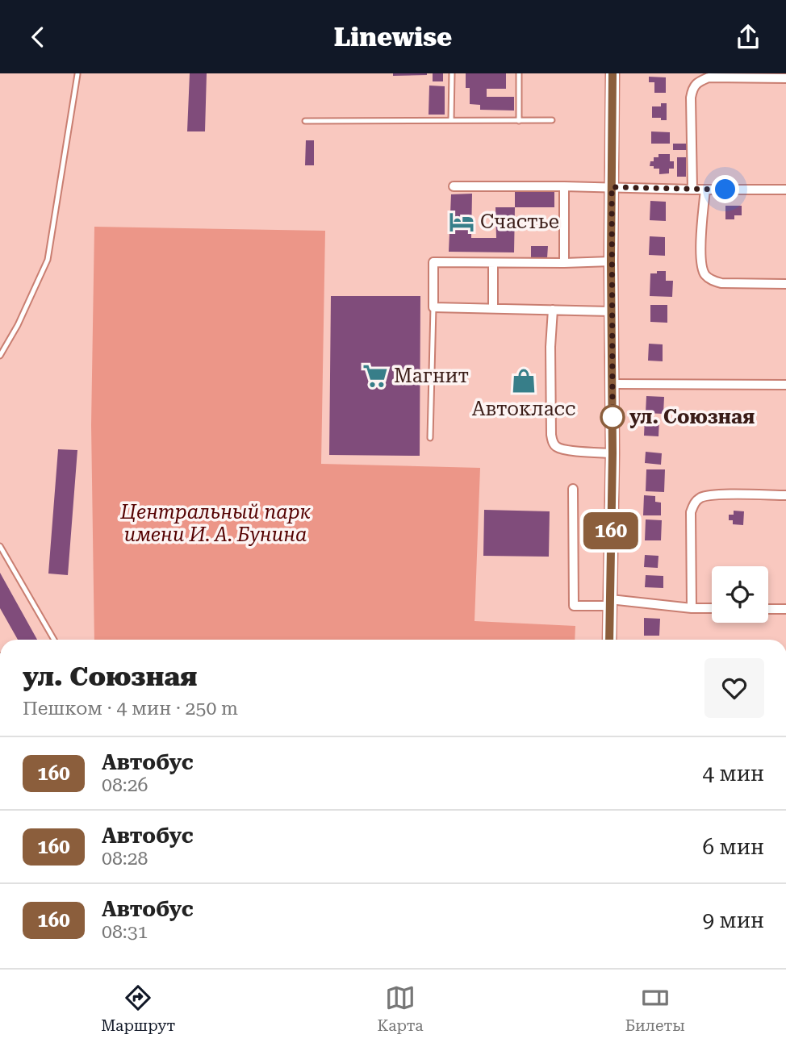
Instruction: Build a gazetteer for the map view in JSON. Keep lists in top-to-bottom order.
{
  "parks": ["Центральный парк имени И. А. Бунина"],
  "places": {
    "hotel": ["Счастье"],
    "supermarket": ["Магнит"],
    "shop": ["Автокласс"],
    "other": ["ул. Союзная"]
  },
  "lines": ["bus line 160"],
  "page": {
    "header": "Linewise",
    "on_map": "160",
    "heading": ["ул. Союзная", "Пешком · 4 мин · 250 m"],
    "list": [
      {
        "mark": "160",
        "name": "Автобус",
        "note": "08:26",
        "value": "4 мин"
      },
      {
        "mark": "160",
        "name": "Автобус",
        "note": "08:28",
        "value": "6 мин"
      },
      {
        "mark": "160",
        "name": "Автобус",
        "note": "08:31",
        "value": "9 мин"
      }
    ],
    "tabs": ["Маршрут", "Карта", "Билеты"]
  }
}
